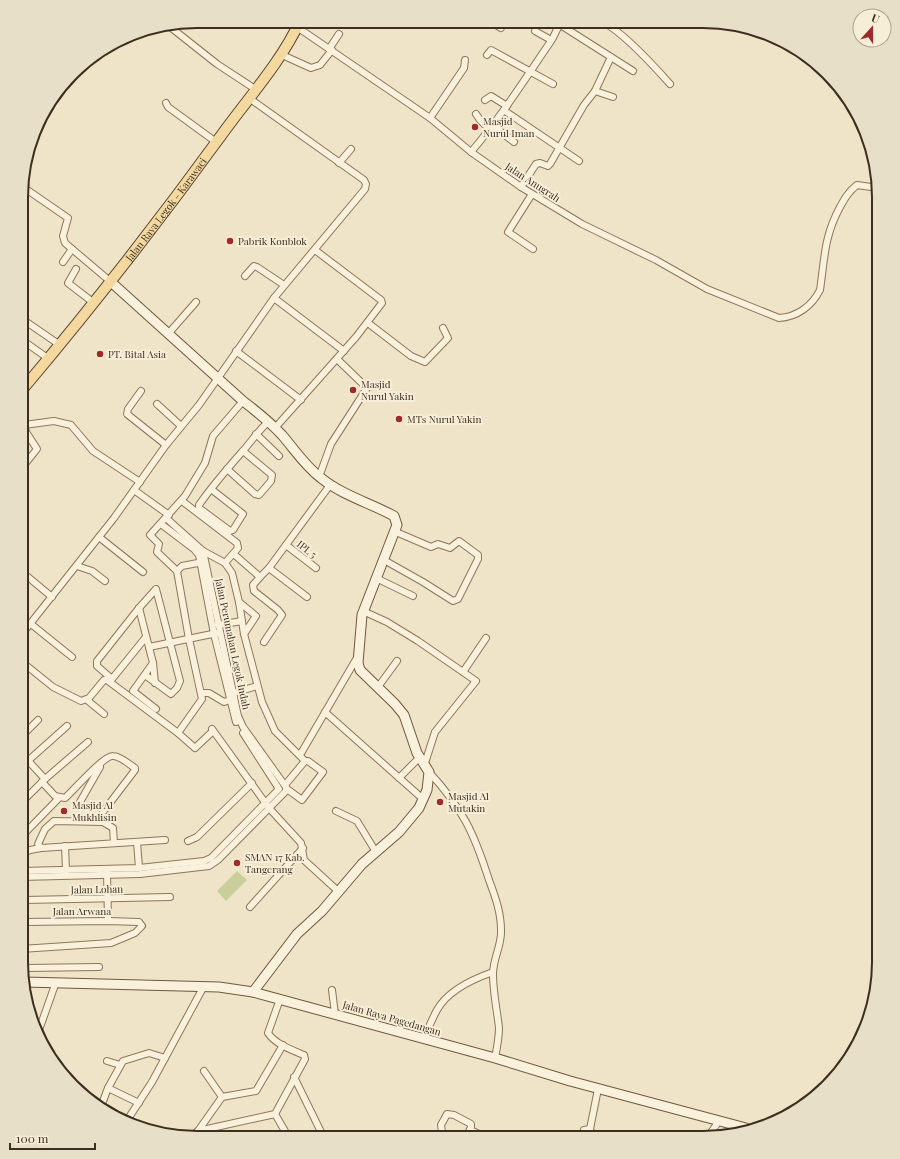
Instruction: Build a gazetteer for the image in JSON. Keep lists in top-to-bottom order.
{
  "streets": {
    "main road": ["Jalan Raya Legok - Karawaci"],
    "street": [
      "Jalan Anugrah",
      "IPL 5",
      "Jalan Perumahan Legok Indah",
      "Jalan Lohan",
      "Jalan Arwana",
      "Jalan Raya Pagedangan"
    ]
  },
  "places": [
    "Masjid Nurul Iman",
    "Pabrik Konblok",
    "PT. Bital Asia",
    "Masjid Nurul Yakin",
    "MTs Nurul Yakin",
    "Masjid Al Mutakin",
    "Masjid Al Mukhlisin",
    "SMAN 17 Kab. Tangerang"
  ],
  "scale_bar": "100 m",
  "north": "top"
}
